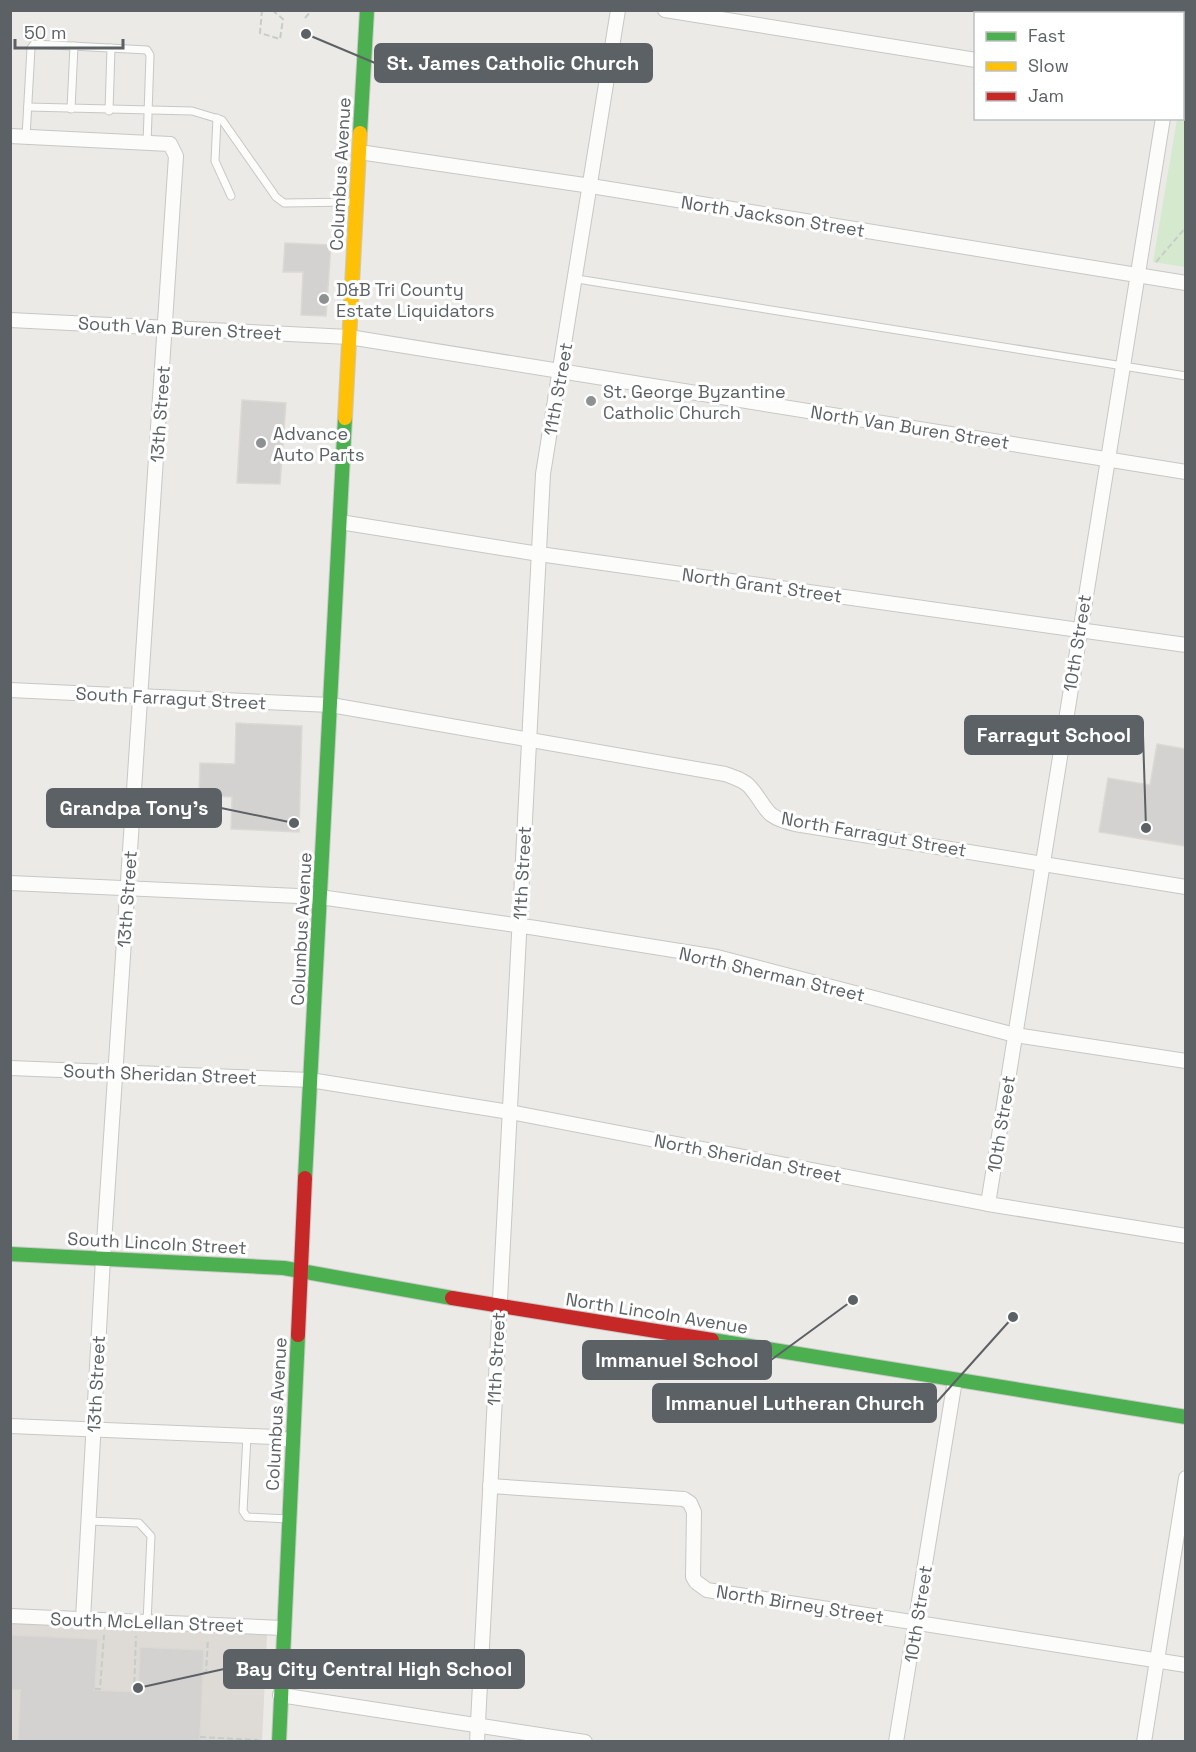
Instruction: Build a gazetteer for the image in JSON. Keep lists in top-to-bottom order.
{
  "streets": {
    "street": [
      "Columbus Avenue",
      "North Jackson Street",
      "South Van Buren Street",
      "11th Street",
      "13th Street",
      "North Van Buren Street",
      "North Grant Street",
      "10th Street",
      "South Farragut Street",
      "North Farragut Street",
      "North Sherman Street",
      "South Sheridan Street",
      "North Sheridan Street",
      "South Lincoln Street",
      "North Lincoln Avenue",
      "North Birney Street",
      "South McLellan Street"
    ]
  },
  "crossings": [
    ["Columbus Avenue", "North Jackson Street"],
    ["Columbus Avenue", "South Van Buren Street"],
    ["Columbus Avenue", "North Van Buren Street"],
    ["Columbus Avenue", "North Grant Street"],
    ["Columbus Avenue", "South Farragut Street"],
    ["Columbus Avenue", "North Farragut Street"],
    ["Columbus Avenue", "North Sherman Street"],
    ["Columbus Avenue", "South Sheridan Street"],
    ["Columbus Avenue", "North Sheridan Street"],
    ["Columbus Avenue", "South Lincoln Street"],
    ["Columbus Avenue", "North Lincoln Avenue"],
    ["Columbus Avenue", "South McLellan Street"],
    ["North Jackson Street", "11th Street"],
    ["North Jackson Street", "10th Street"],
    ["South Van Buren Street", "13th Street"],
    ["South Van Buren Street", "North Van Buren Street"],
    ["11th Street", "North Van Buren Street"],
    ["11th Street", "North Grant Street"],
    ["11th Street", "North Farragut Street"],
    ["11th Street", "North Sherman Street"],
    ["11th Street", "North Sheridan Street"],
    ["11th Street", "North Lincoln Avenue"],
    ["11th Street", "North Birney Street"],
    ["13th Street", "South Farragut Street"],
    ["13th Street", "North Sherman Street"],
    ["13th Street", "South Sheridan Street"],
    ["13th Street", "South Lincoln Street"],
    ["13th Street", "South McLellan Street"],
    ["North Van Buren Street", "10th Street"],
    ["North Grant Street", "10th Street"],
    ["10th Street", "North Farragut Street"],
    ["10th Street", "North Sherman Street"],
    ["10th Street", "North Sheridan Street"],
    ["10th Street", "North Lincoln Avenue"],
    ["10th Street", "North Birney Street"],
    ["South Farragut Street", "North Farragut Street"],
    ["South Sheridan Street", "North Sheridan Street"],
    ["South Lincoln Street", "North Lincoln Avenue"]
  ],
  "places": [
    "St. James Catholic Church",
    "D&B Tri County Estate Liquidators",
    "St. George Byzantine Catholic Church",
    "Advance Auto Parts",
    "Grandpa Tony's",
    "Farragut School",
    "Immanuel School",
    "Immanuel Lutheran Church",
    "Bay City Central High School"
  ],
  "legend": ["Fast", "Slow", "Jam"],
  "scale_bar": "50 m"
}
